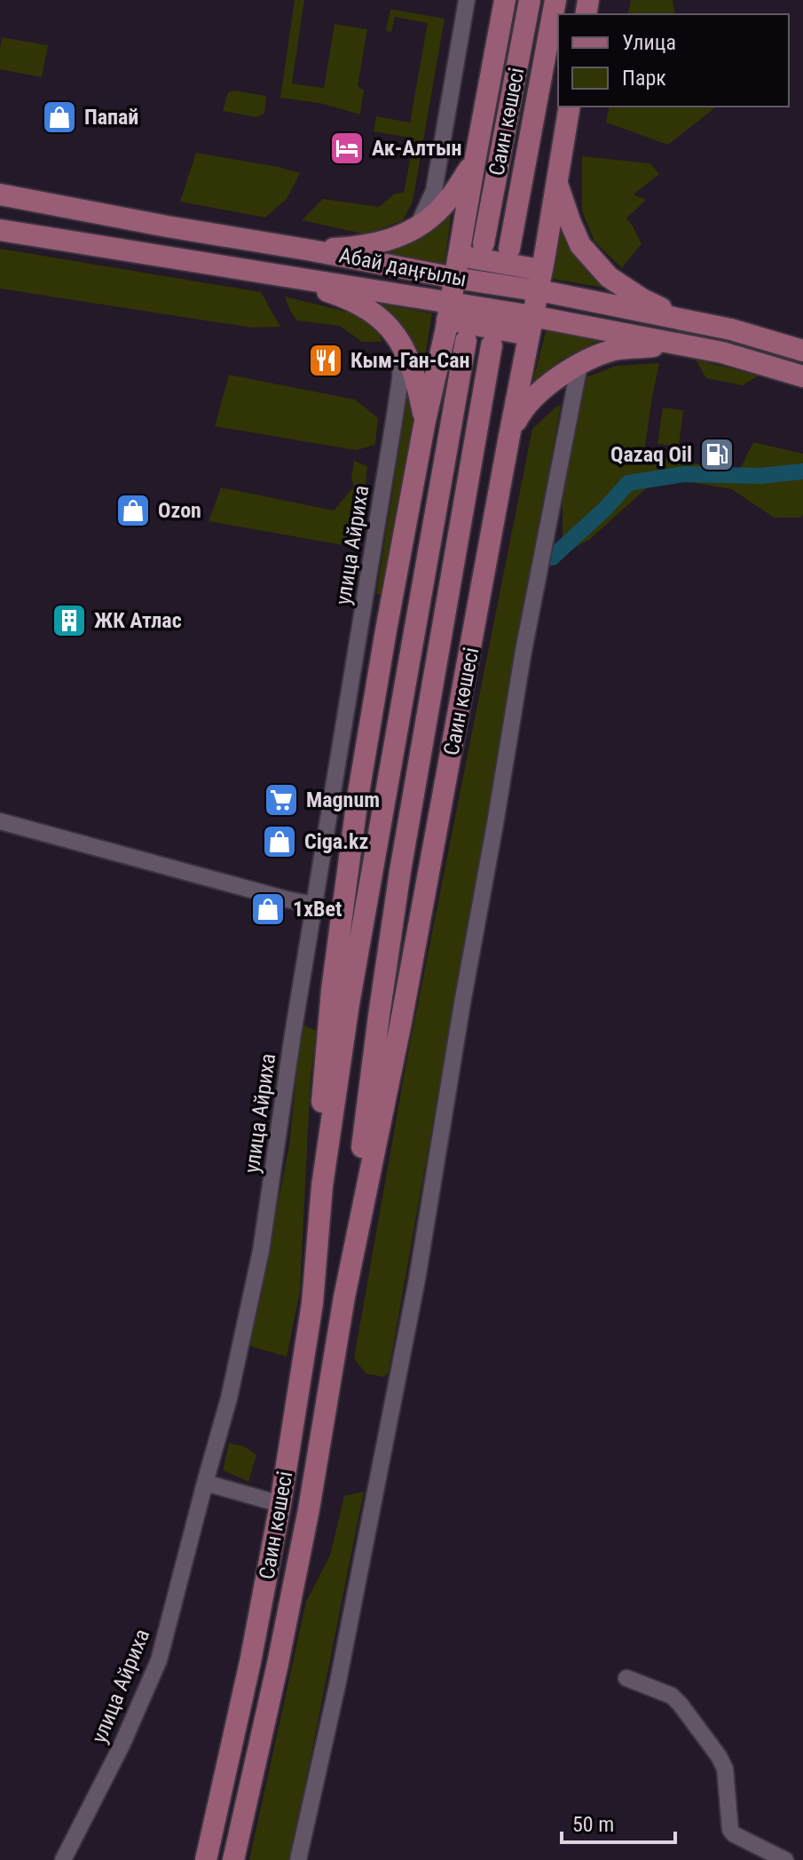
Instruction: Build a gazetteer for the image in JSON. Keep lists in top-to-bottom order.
{
  "streets": {
    "main road": ["Саин көшесі", "Абай даңғылы"],
    "street": ["улица Айриха"]
  },
  "crossings": [
    ["Саин көшесі", "Абай даңғылы"]
  ],
  "places": {
    "shop": [
      "Папай",
      "Ozon",
      "Ciga.kz",
      "1xBet"
    ],
    "hotel": ["Ак-Алтын"],
    "restaurant": ["Кым-Ган-Сан"],
    "fuel station": ["Qazaq Oil"],
    "building": ["ЖК Атлас"],
    "supermarket": ["Magnum"]
  },
  "legend": ["Улица", "Парк"],
  "scale_bar": "50 m"
}
